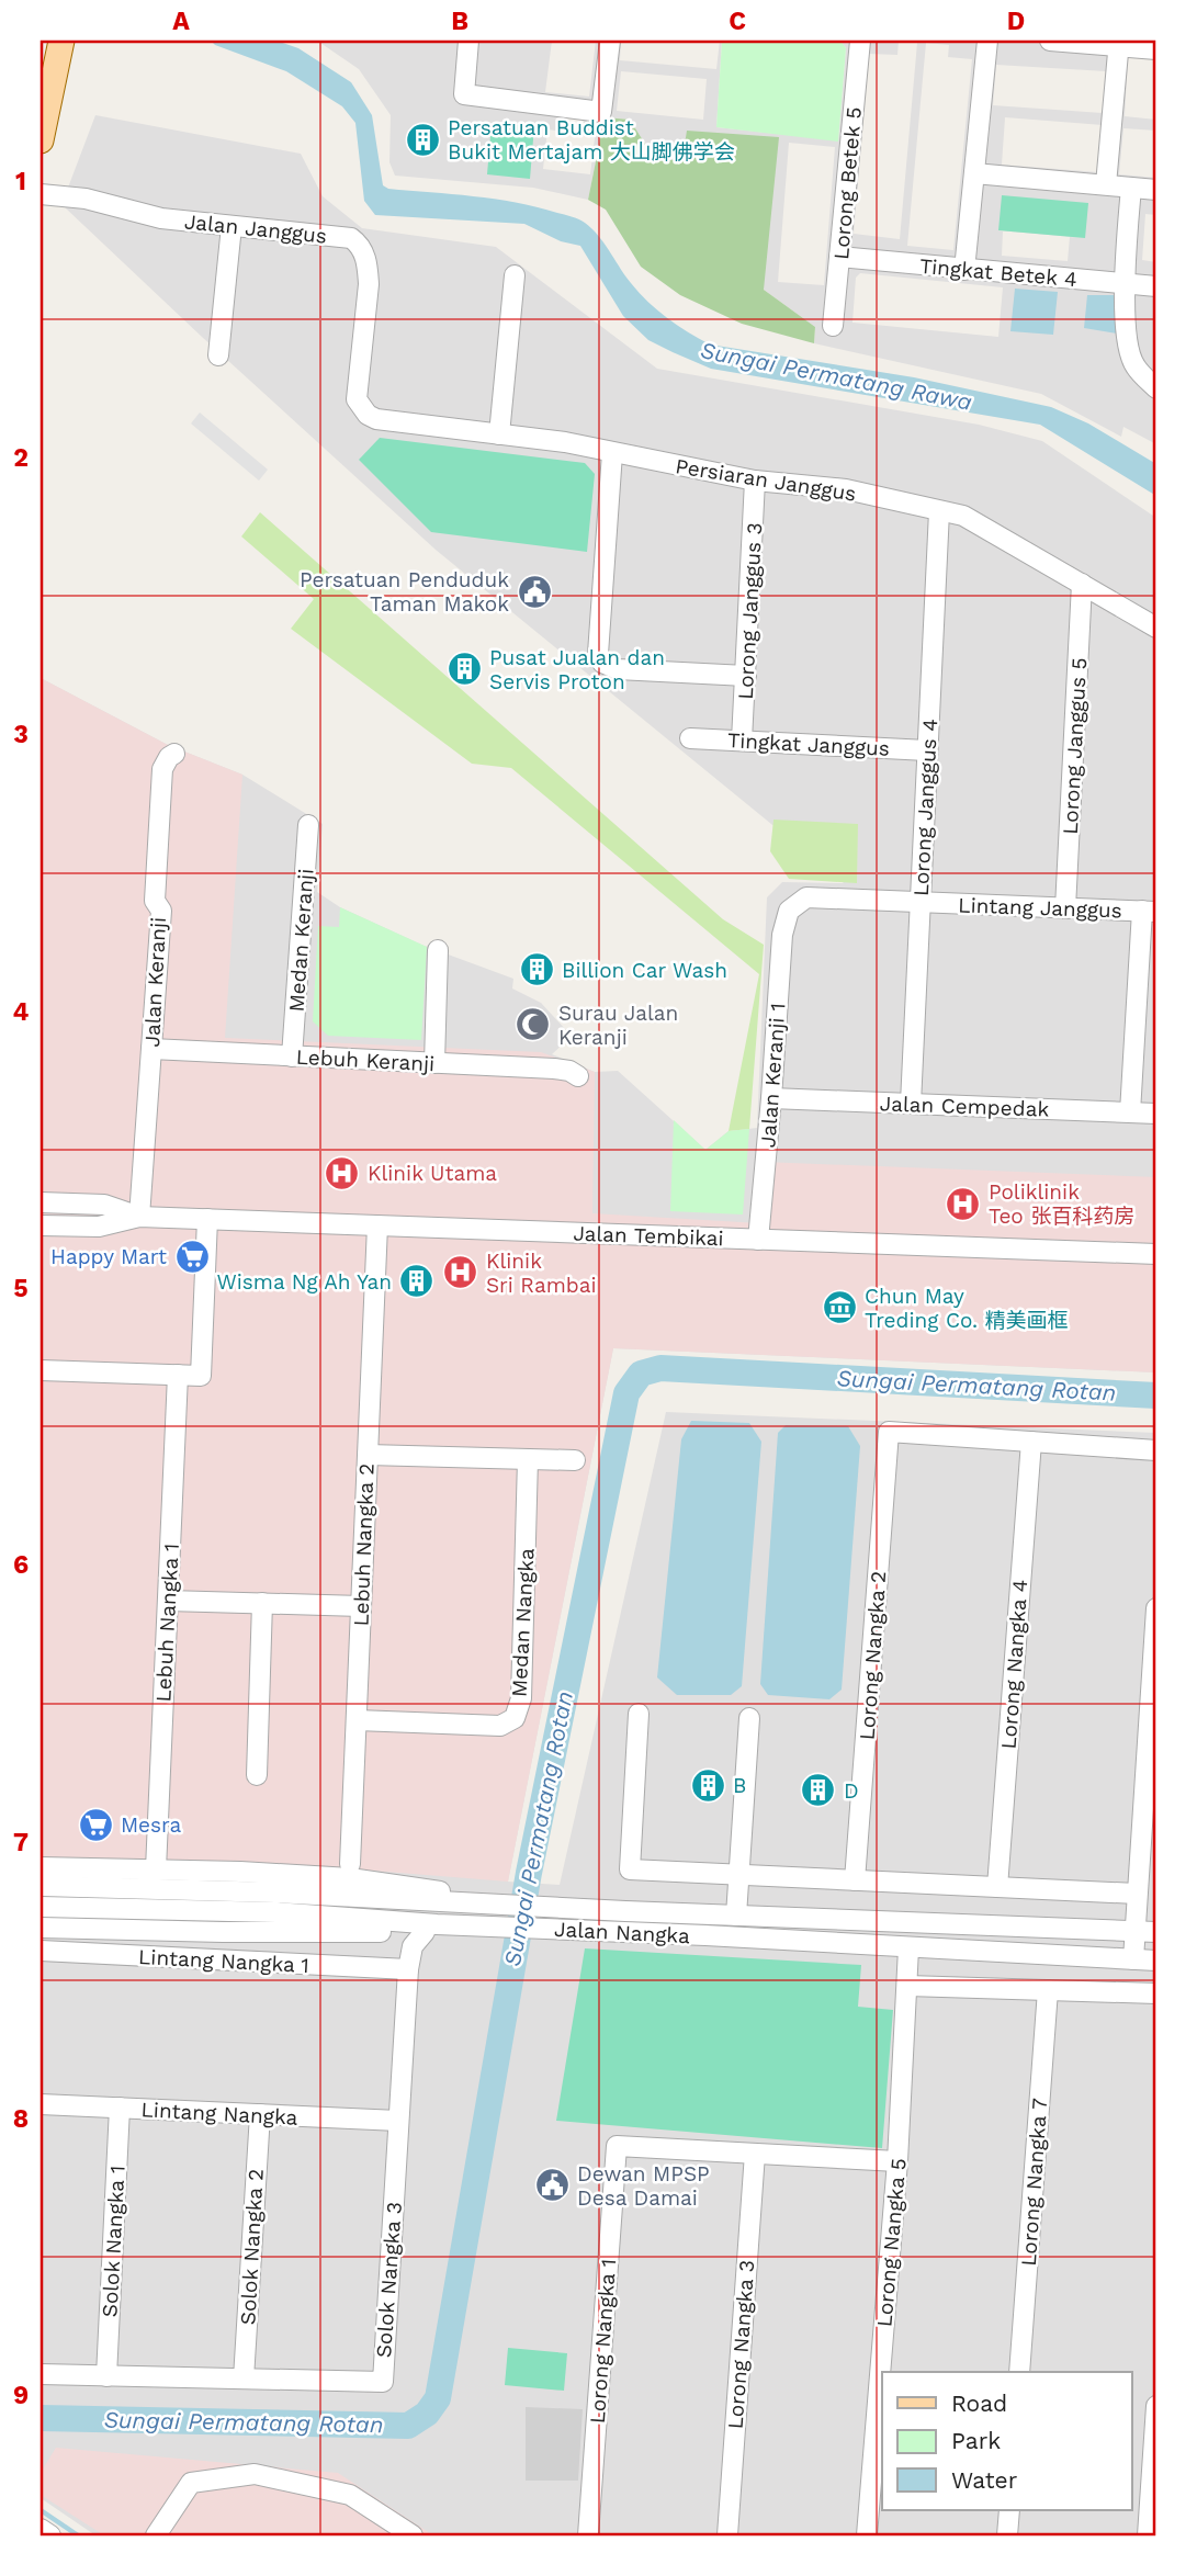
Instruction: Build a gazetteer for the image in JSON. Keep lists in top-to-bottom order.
{
  "streets": {
    "street": [
      "Lorong Betek 5",
      "Jalan Janggus",
      "Tingkat Betek 4",
      "Persiaran Janggus",
      "Lorong Janggus 3",
      "Tingkat Janggus",
      "Lorong Janggus 5",
      "Lorong Janggus 4",
      "Lintang Janggus",
      "Medan Keranji",
      "Jalan Keranji",
      "Lebuh Keranji",
      "Jalan Keranji 1",
      "Jalan Cempedak",
      "Jalan Tembikai",
      "Lebuh Nangka 2",
      "Lebuh Nangka 1",
      "Medan Nangka",
      "Lorong Nangka 2",
      "Lorong Nangka 4",
      "Jalan Nangka",
      "Lintang Nangka 1",
      "Lintang Nangka",
      "Lorong Nangka 7",
      "Solok Nangka 1",
      "Lorong Nangka 5",
      "Solok Nangka 2",
      "Solok Nangka 3",
      "Lorong Nangka 1",
      "Lorong Nangka 3"
    ]
  },
  "crossings": [
    ["Lorong Betek 5", "Tingkat Betek 4"],
    ["Jalan Janggus", "Persiaran Janggus"],
    ["Persiaran Janggus", "Lorong Janggus 3"],
    ["Persiaran Janggus", "Lorong Janggus 5"],
    ["Persiaran Janggus", "Lorong Janggus 4"],
    ["Lorong Janggus 3", "Tingkat Janggus"],
    ["Tingkat Janggus", "Lorong Janggus 4"],
    ["Lorong Janggus 5", "Lintang Janggus"],
    ["Lorong Janggus 4", "Lintang Janggus"],
    ["Lorong Janggus 4", "Jalan Cempedak"],
    ["Lintang Janggus", "Jalan Keranji 1"],
    ["Medan Keranji", "Lebuh Keranji"],
    ["Jalan Keranji", "Lebuh Keranji"],
    ["Jalan Keranji", "Jalan Tembikai"],
    ["Jalan Keranji 1", "Jalan Cempedak"],
    ["Jalan Keranji 1", "Jalan Tembikai"],
    ["Jalan Tembikai", "Lebuh Nangka 2"],
    ["Lebuh Nangka 2", "Medan Nangka"],
    ["Lorong Nangka 2", "Lorong Nangka 4"],
    ["Jalan Nangka", "Lorong Nangka 5"],
    ["Jalan Nangka", "Solok Nangka 3"],
    ["Lintang Nangka 1", "Solok Nangka 3"],
    ["Lintang Nangka", "Solok Nangka 1"],
    ["Lintang Nangka", "Solok Nangka 2"],
    ["Lintang Nangka", "Solok Nangka 3"],
    ["Solok Nangka 1", "Solok Nangka 3"],
    ["Solok Nangka 2", "Solok Nangka 3"],
    ["Lorong Nangka 1", "Lorong Nangka 3"]
  ],
  "water": ["Sungai Permatang Rawa", "Sungai Permatang Rotan"],
  "places": {
    "building": [
      "Persatuan Buddist Bukit Mertajam 大山脚佛学会",
      "Pusat Jualan dan Servis Proton",
      "Billion Car Wash",
      "Wisma Ng Ah Yan",
      "B",
      "D"
    ],
    "public building": ["Persatuan Penduduk Taman Makok", "Dewan MPSP Desa Damai"],
    "mosque": ["Surau Jalan Keranji"],
    "hospital": ["Klinik Utama", "Poliklinik Teo 张百科药房", "Klinik Sri Rambai"],
    "supermarket": ["Happy Mart", "Mesra"],
    "museum": ["Chun May Treding Co. 精美画框"]
  },
  "legend": ["Road", "Park", "Water"],
  "grid": {
    "columns": [
      "A",
      "B",
      "C",
      "D"
    ],
    "rows": [
      "1",
      "2",
      "3",
      "4",
      "5",
      "6",
      "7",
      "8",
      "9"
    ]
  }
}
